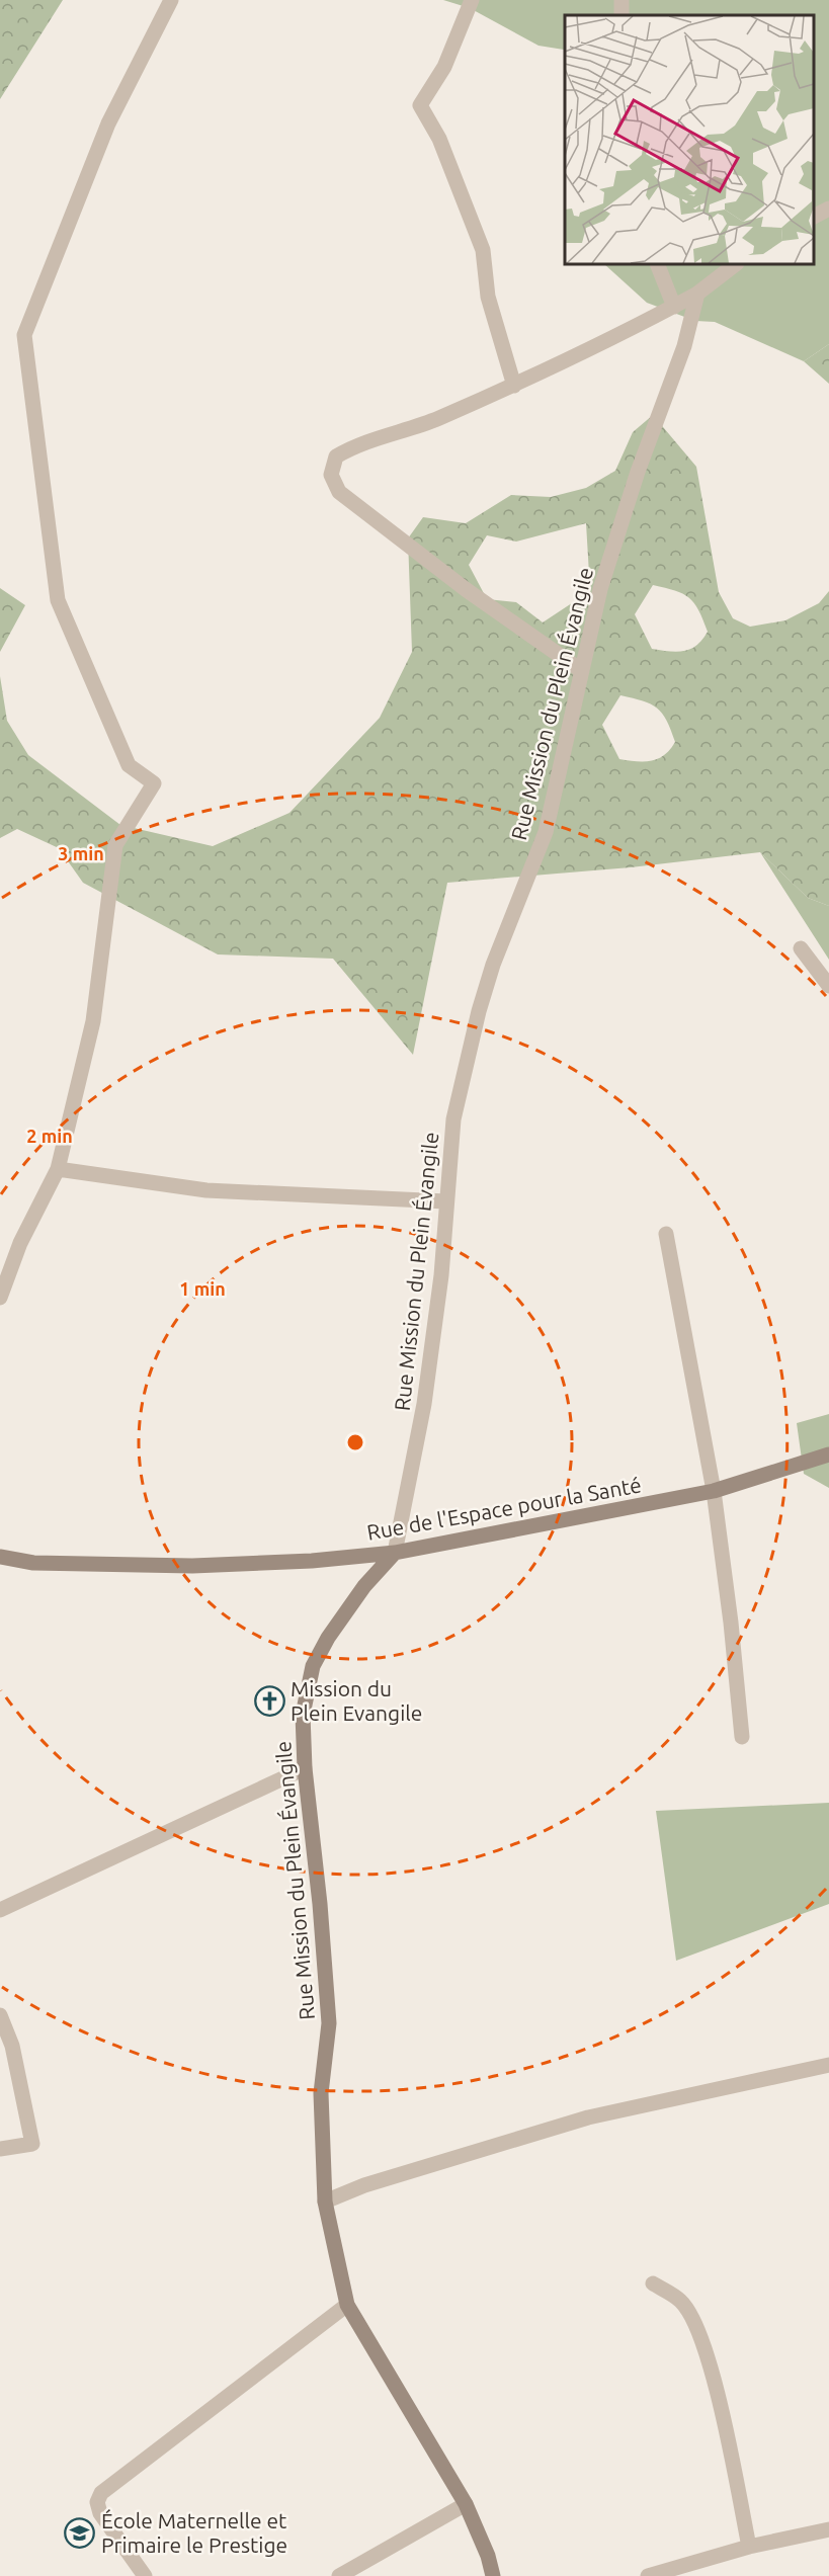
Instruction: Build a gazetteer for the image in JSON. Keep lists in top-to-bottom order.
{
  "streets": {
    "street": ["Rue Mission du Plein Évangile", "Rue de l'Espace pour la Santé"]
  },
  "crossings": [
    ["Rue Mission du Plein Évangile", "Rue de l'Espace pour la Santé"]
  ],
  "places": {
    "church": ["Mission du Plein Evangile"],
    "school or university": ["École Maternelle et Primaire le Prestige"]
  },
  "rings": ["3 min", "2 min", "1 min"]
}
